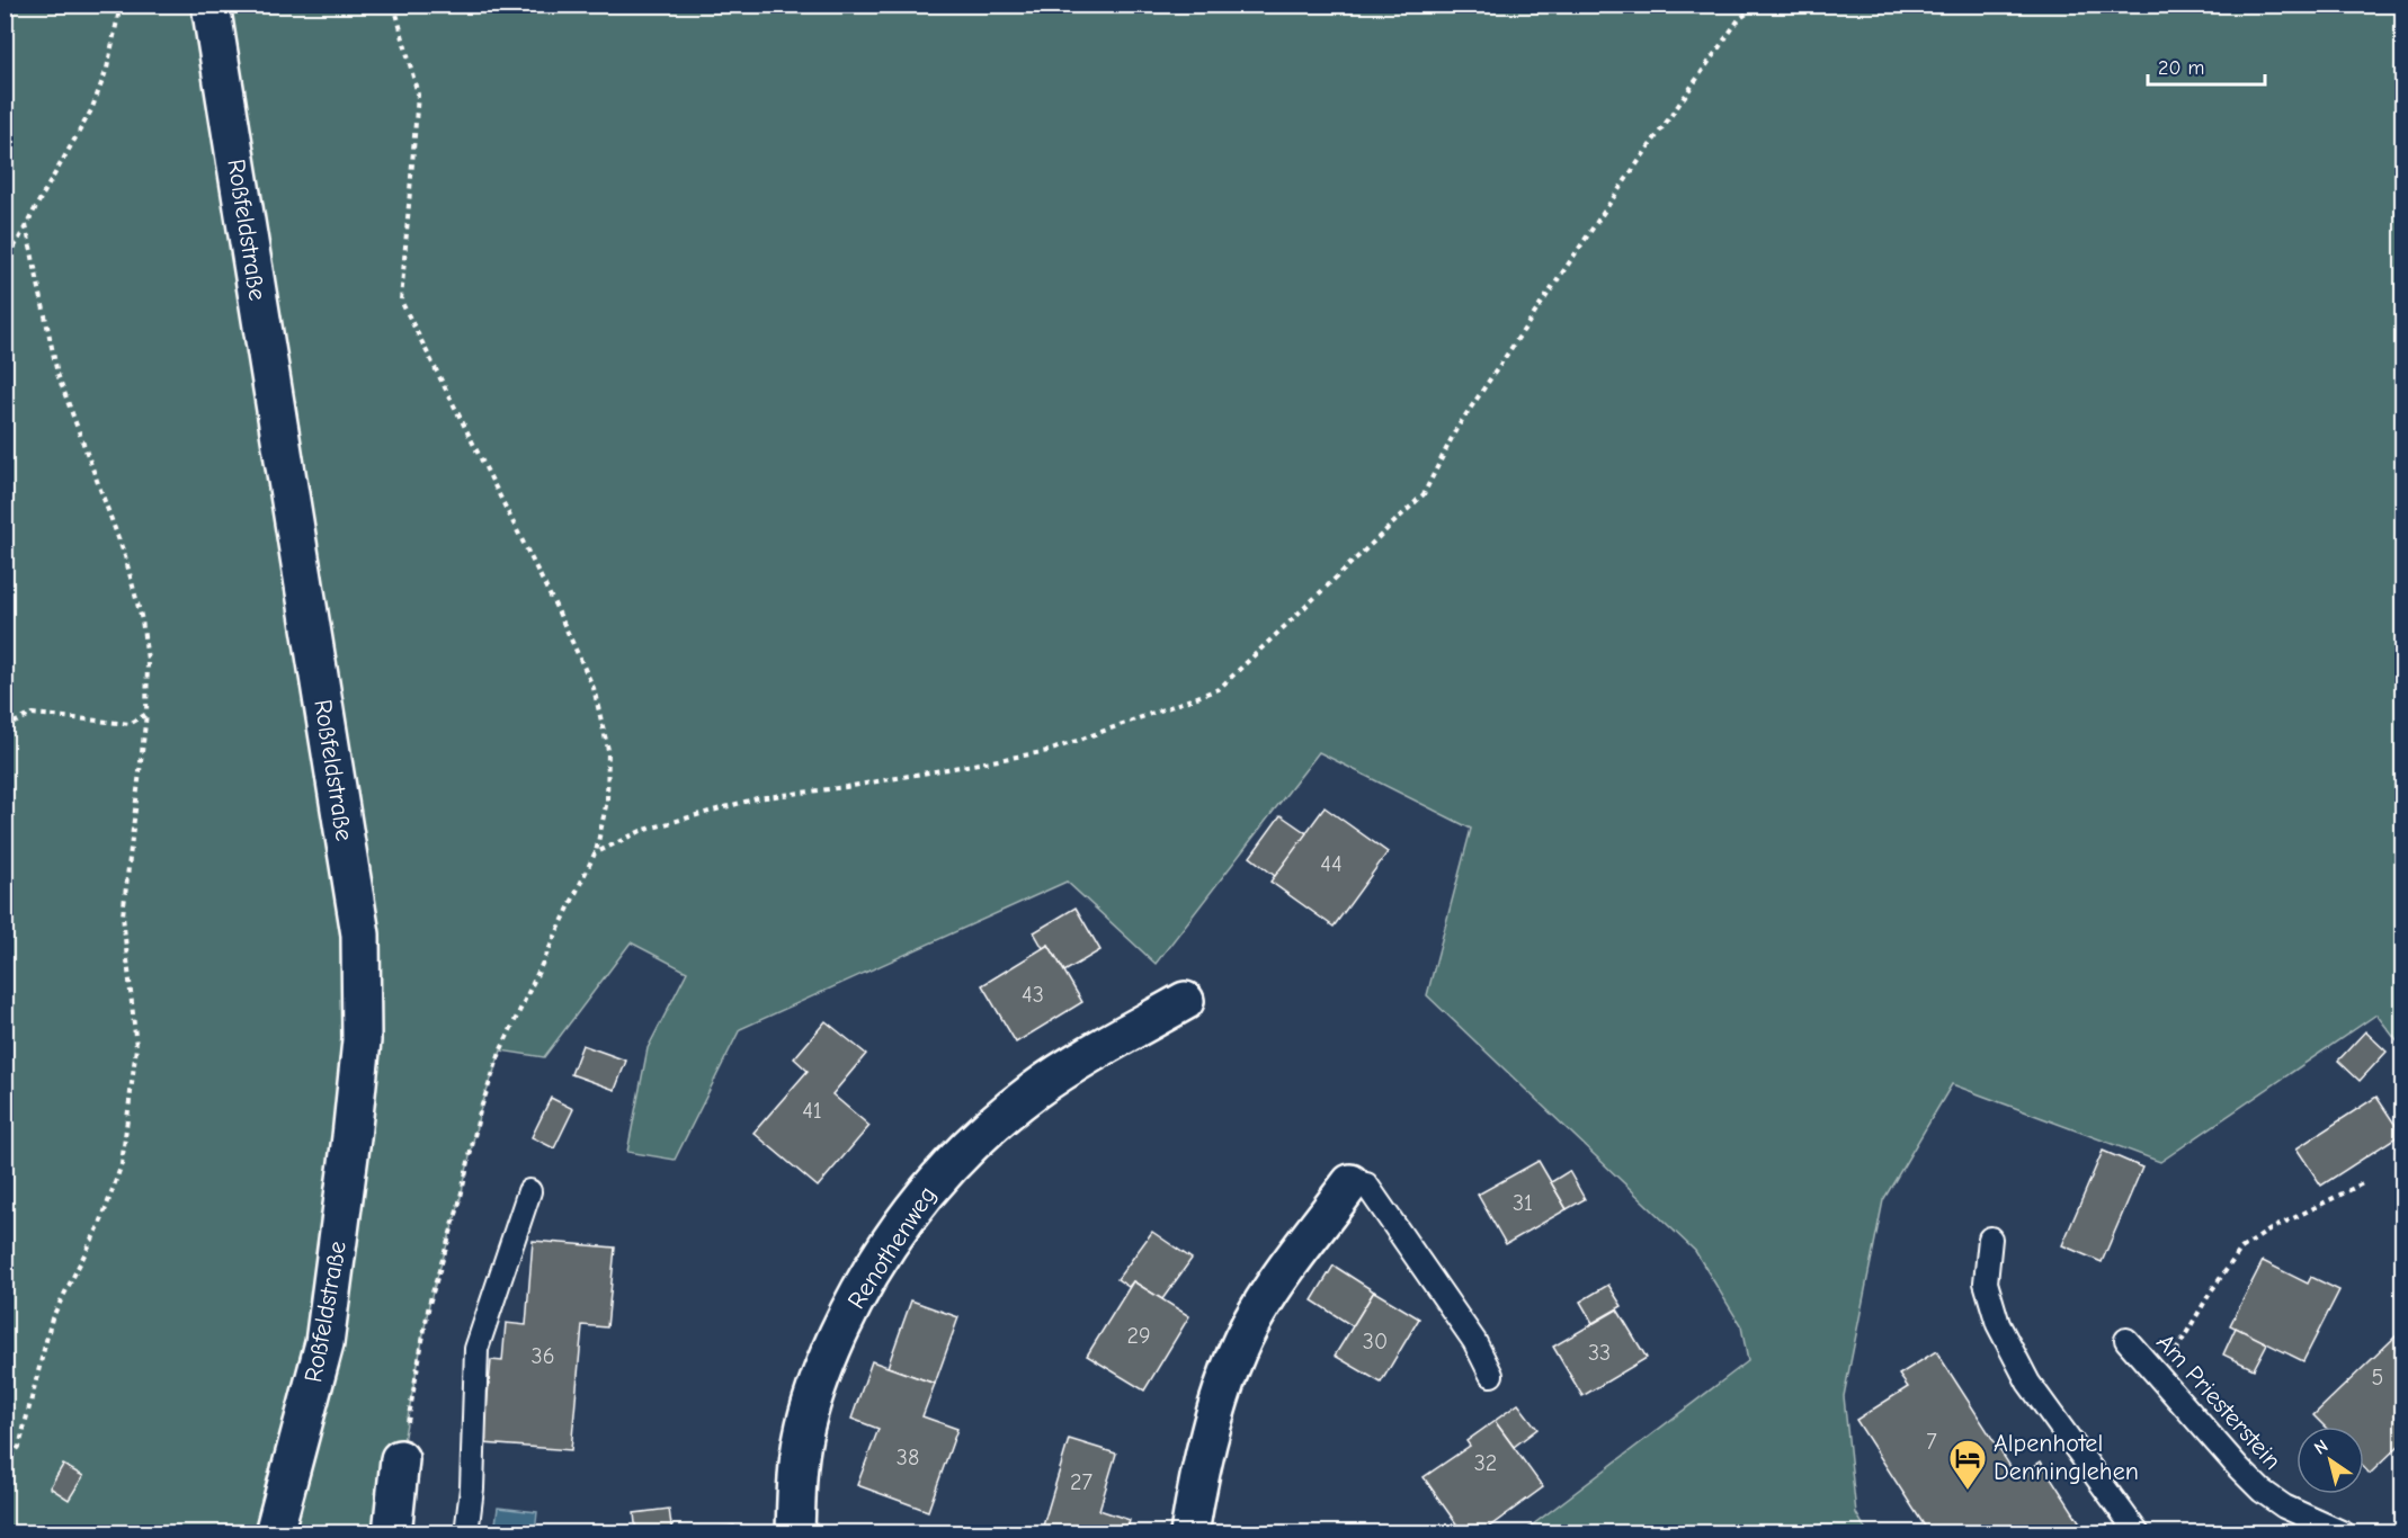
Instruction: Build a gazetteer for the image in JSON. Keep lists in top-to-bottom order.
{
  "streets": {
    "main road": ["Roßfeldstraße", "Renothenweg"],
    "lane": ["Am Priesterstein"]
  },
  "places": {
    "hotel": ["Alpenhotel Denninglehen"]
  },
  "house_numbers": [
    "44",
    "43",
    "41",
    "31",
    "29",
    "30",
    "33",
    "36",
    "5",
    "7",
    "38",
    "32",
    "27"
  ],
  "scale_bar": "20 m",
  "north": "top left"
}
